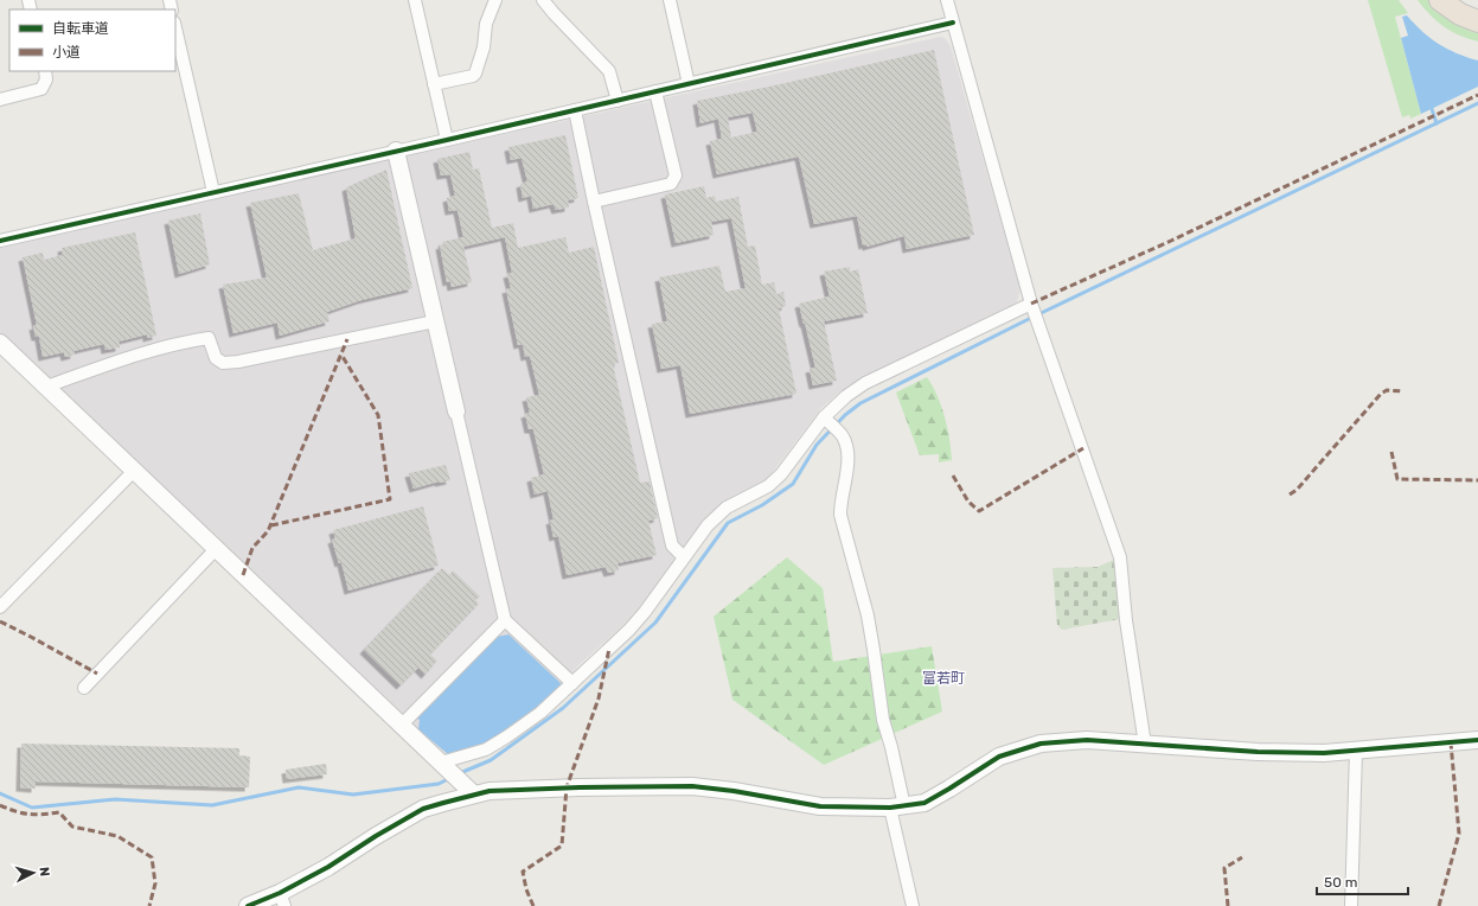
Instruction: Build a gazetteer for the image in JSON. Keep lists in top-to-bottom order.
{
  "districts": ["富若町"],
  "legend": ["自転車道", "小道"],
  "scale_bar": "50 m",
  "north": "right"
}
